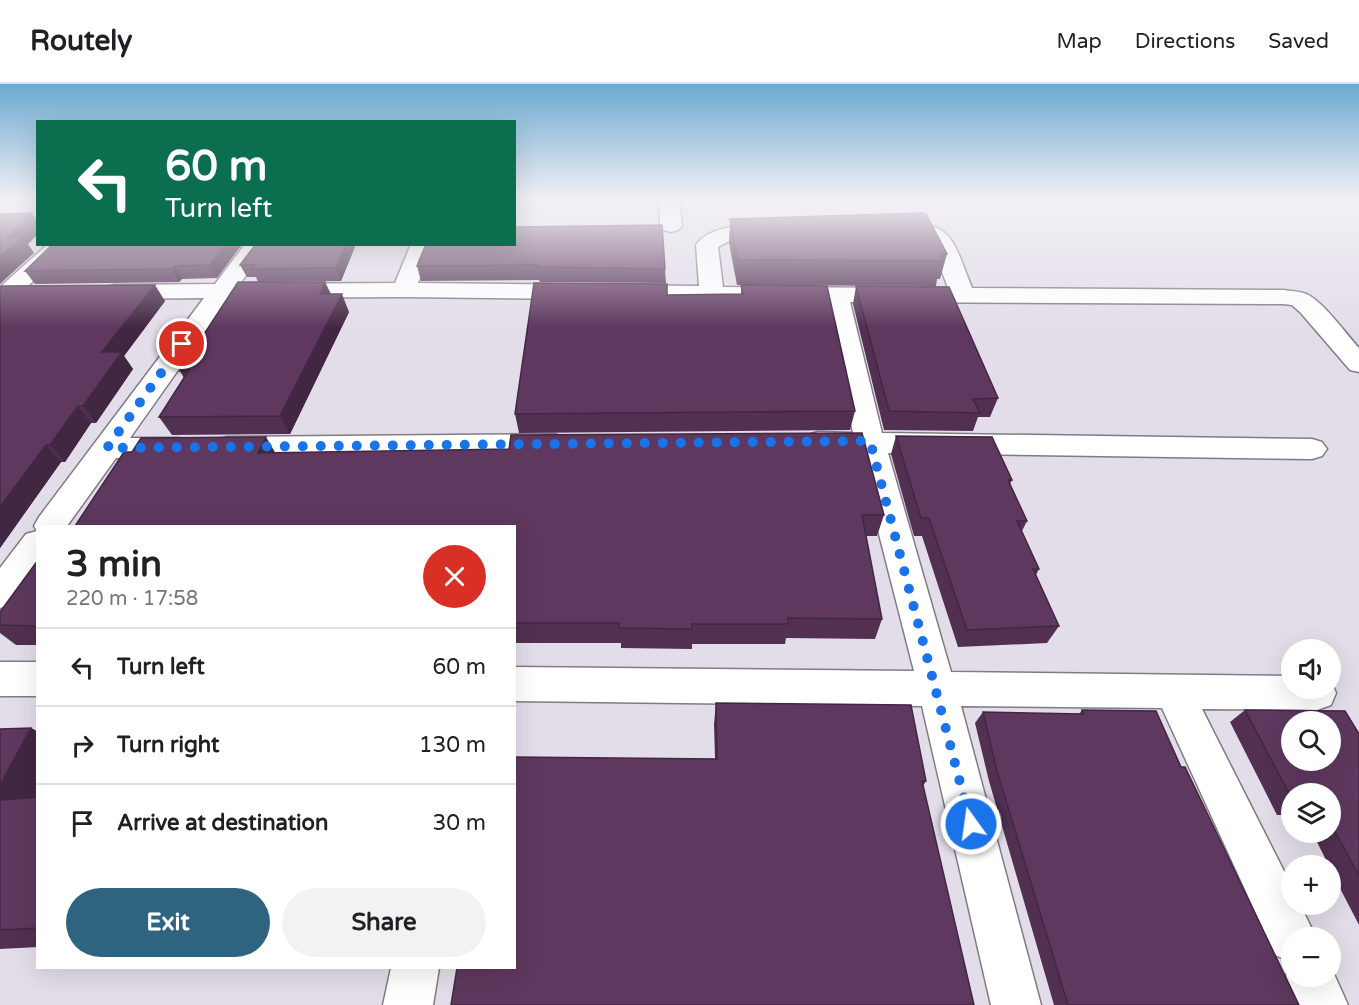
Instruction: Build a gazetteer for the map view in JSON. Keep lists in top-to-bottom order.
{
  "page": {
    "header": "Routely",
    "nav": ["Map", "Directions", "Saved"],
    "turn": ["60 m", "Turn left"],
    "heading": ["3 min", "220 m · 17:58"],
    "list": [
      {
        "name": "Turn left",
        "value": "60 m"
      },
      {
        "name": "Turn right",
        "value": "130 m"
      },
      {
        "name": "Arrive at destination",
        "value": "30 m"
      }
    ],
    "map_buttons": ["+", "−"],
    "buttons": ["Exit", "Share"]
  }
}
